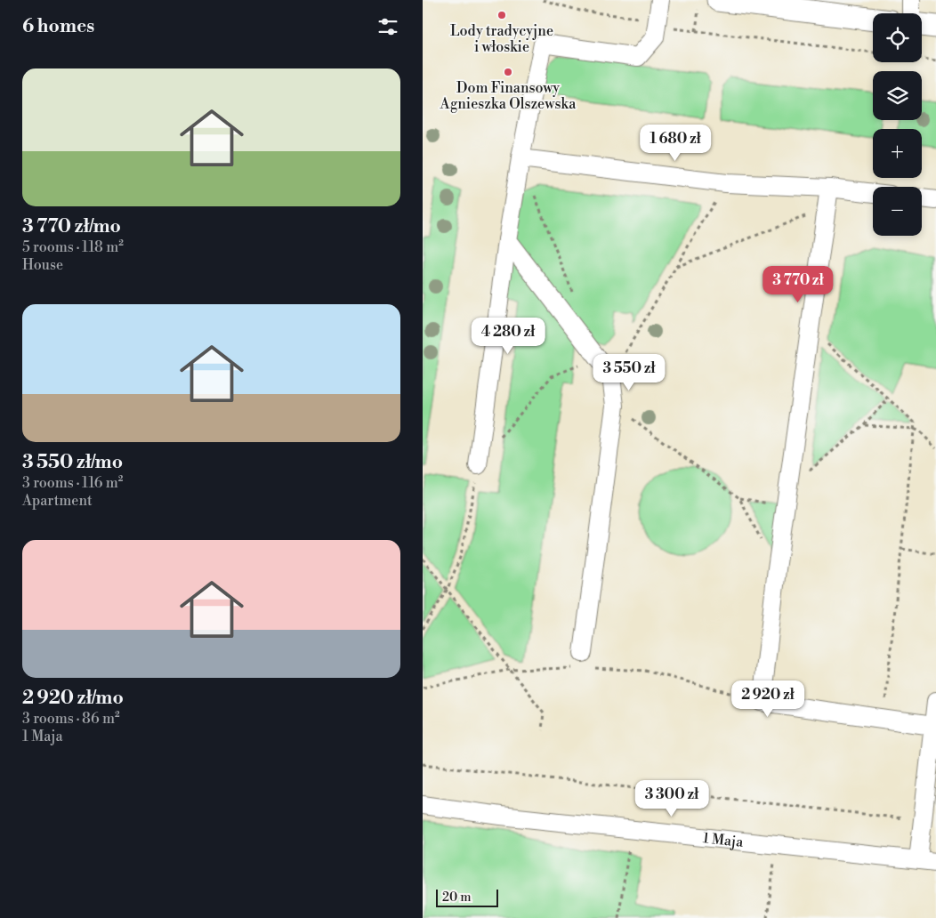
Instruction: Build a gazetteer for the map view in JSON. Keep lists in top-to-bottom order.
{
  "streets": {
    "street": ["1 Maja"]
  },
  "places": ["Lody tradycyjne i włoskie", "Dom Finansowy Agnieszka Olszewska"],
  "scale_bar": "20 m",
  "page": {
    "heading": "6 homes",
    "map_buttons": ["+", "−"],
    "list": [
      {
        "name": "3 770 zł/mo",
        "note": "5 rooms · 118 m² · House"
      },
      {
        "name": "3 550 zł/mo",
        "note": "3 rooms · 116 m² · Apartment"
      },
      {
        "name": "2 920 zł/mo",
        "note": "3 rooms · 86 m² · 1 Maja"
      }
    ],
    "price": [
      "1 680 zł",
      "3 770 zł",
      "4 280 zł",
      "3 550 zł",
      "2 920 zł",
      "3 300 zł"
    ],
    "scale": "20 m"
  }
}
